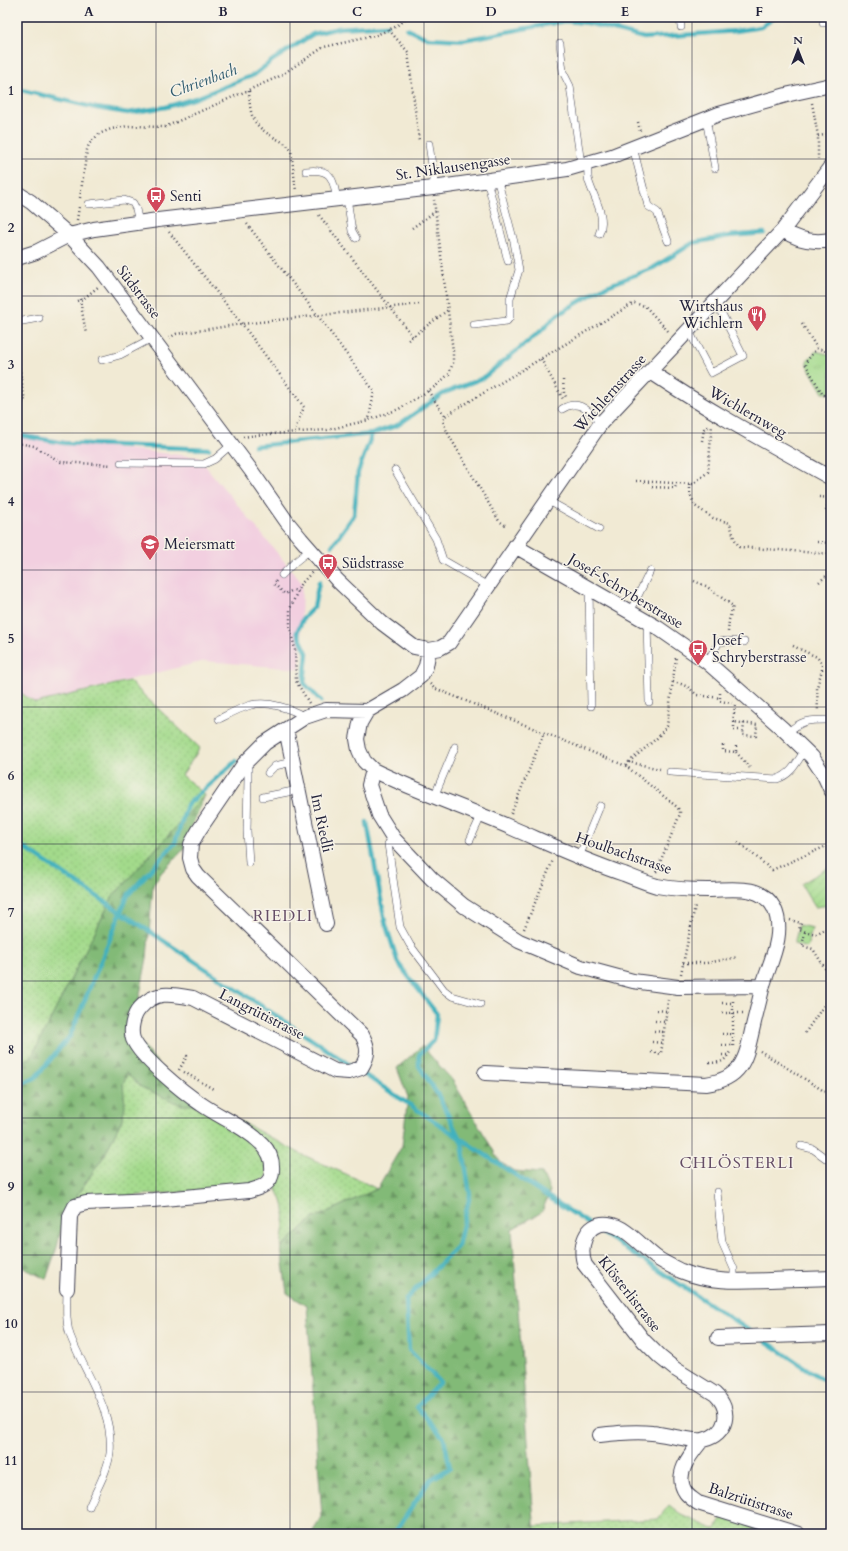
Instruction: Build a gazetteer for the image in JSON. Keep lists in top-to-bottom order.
{
  "streets": {
    "street": [
      "St. Niklausengasse",
      "Südstrasse",
      "Wichlernstrasse",
      "Wichlernweg",
      "Josef-Schryberstrasse",
      "Im Riedli",
      "Houlbachstrasse",
      "Langrütistrasse",
      "Klösterlistrasse",
      "Balzrütistrasse"
    ]
  },
  "crossings": [
    ["St. Niklausengasse", "Südstrasse"],
    ["Südstrasse", "Wichlernstrasse"],
    ["Wichlernstrasse", "Wichlernweg"],
    ["Wichlernstrasse", "Josef-Schryberstrasse"],
    ["Im Riedli", "Langrütistrasse"],
    ["Houlbachstrasse", "Langrütistrasse"],
    ["Klösterlistrasse", "Balzrütistrasse"]
  ],
  "districts": ["RIEDLI", "CHLÖSTERLI"],
  "water": ["Chrienbach"],
  "places": {
    "bus stop": ["Senti", "Südstrasse", "Josef Schryberstrasse"],
    "restaurant": ["Wirtshaus Wichlern"],
    "school or university": ["Meiersmatt"]
  },
  "north": "top",
  "grid": {
    "columns": [
      "A",
      "B",
      "C",
      "D",
      "E",
      "F"
    ],
    "rows": [
      "1",
      "2",
      "3",
      "4",
      "5",
      "6",
      "7",
      "8",
      "9",
      "10",
      "11"
    ]
  }
}
